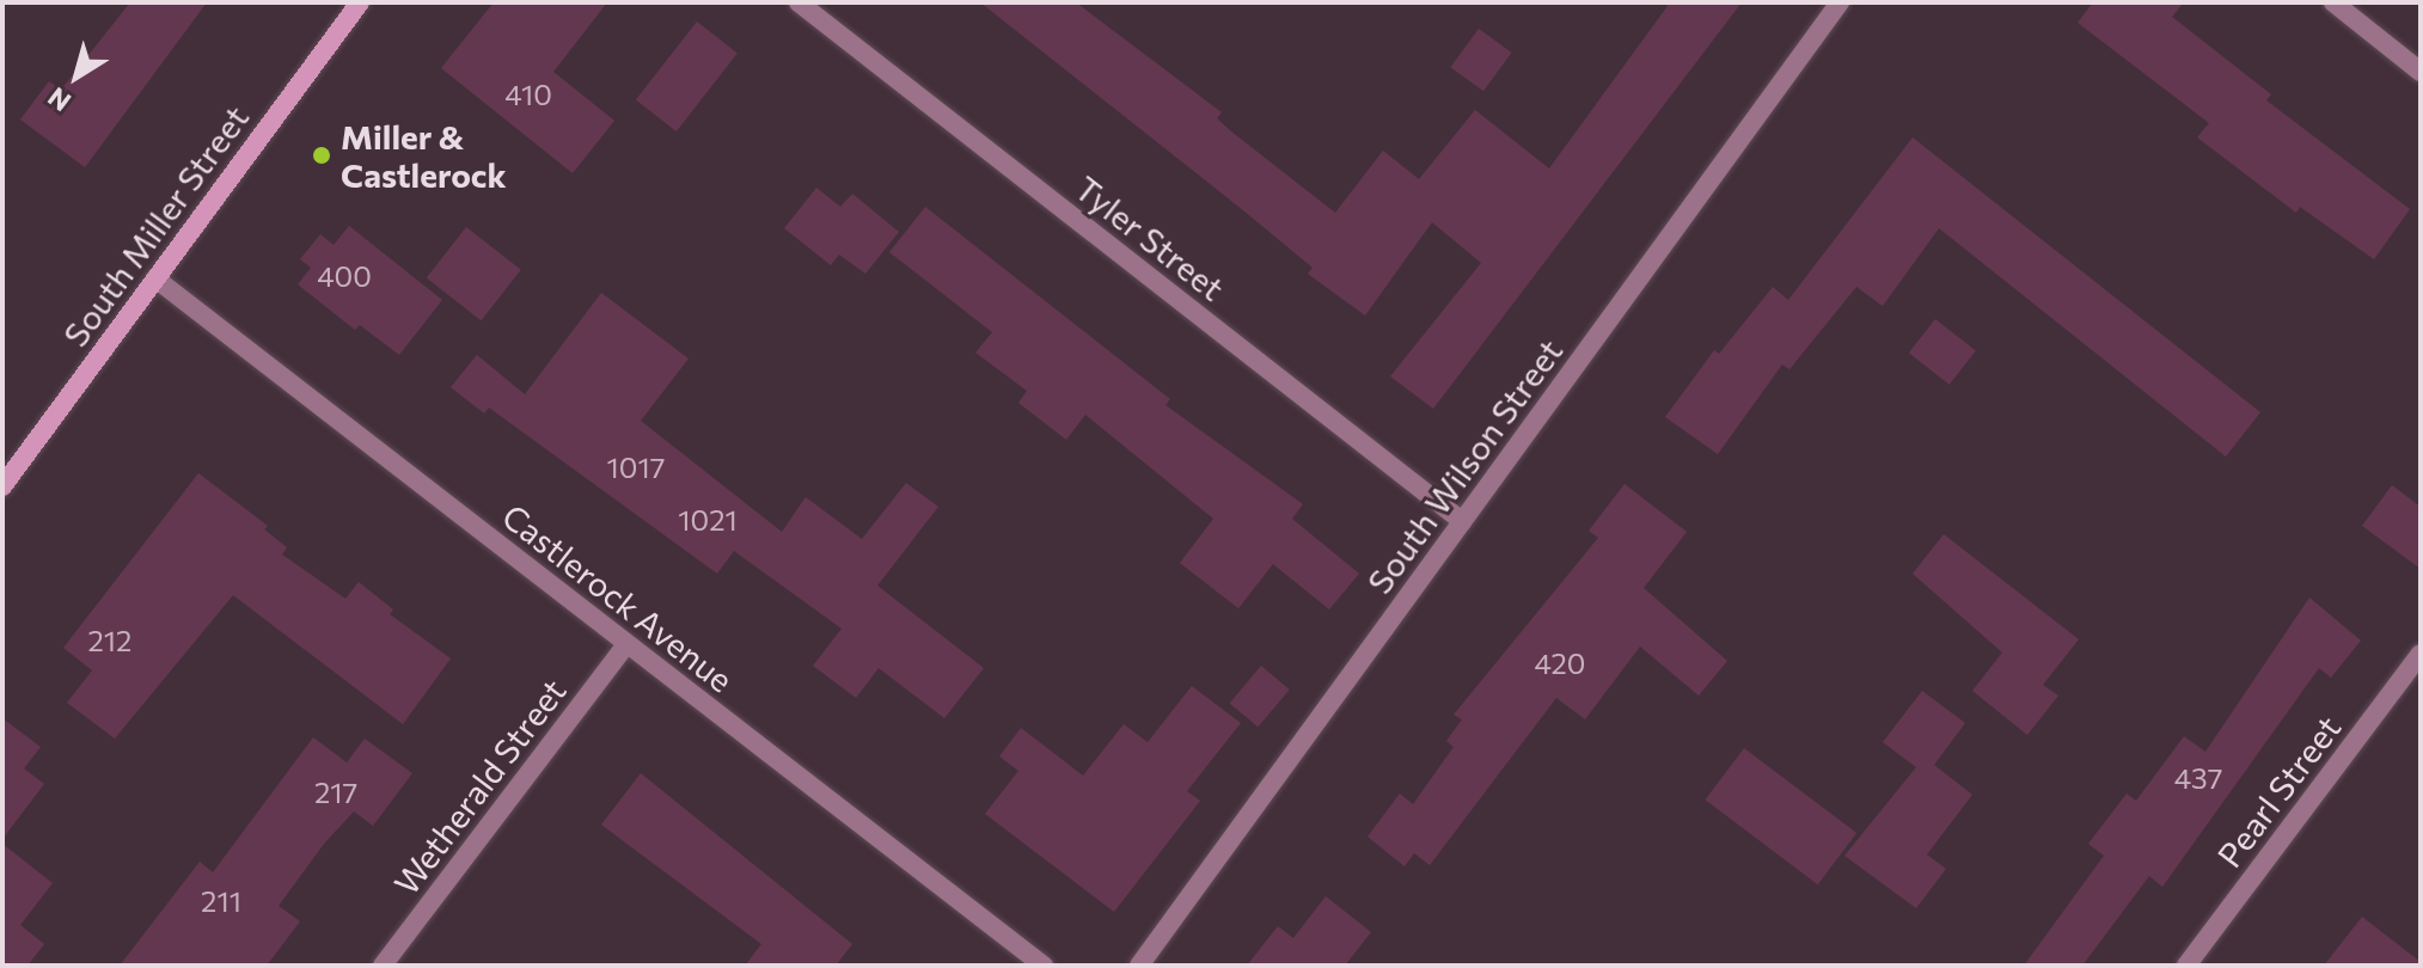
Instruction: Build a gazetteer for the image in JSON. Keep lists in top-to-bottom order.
{
  "streets": {
    "main road": ["South Miller Street"],
    "street": [
      "Tyler Street",
      "South Wilson Street",
      "Castlerock Avenue",
      "Wetherald Street",
      "Pearl Street"
    ]
  },
  "crossings": [
    ["South Miller Street", "Castlerock Avenue"],
    ["Tyler Street", "South Wilson Street"],
    ["Castlerock Avenue", "Wetherald Street"]
  ],
  "places": ["Miller & Castlerock"],
  "house_numbers": [
    "410",
    "400",
    "1017",
    "1021",
    "212",
    "420",
    "437",
    "217",
    "211"
  ],
  "north": "bottom left"
}
